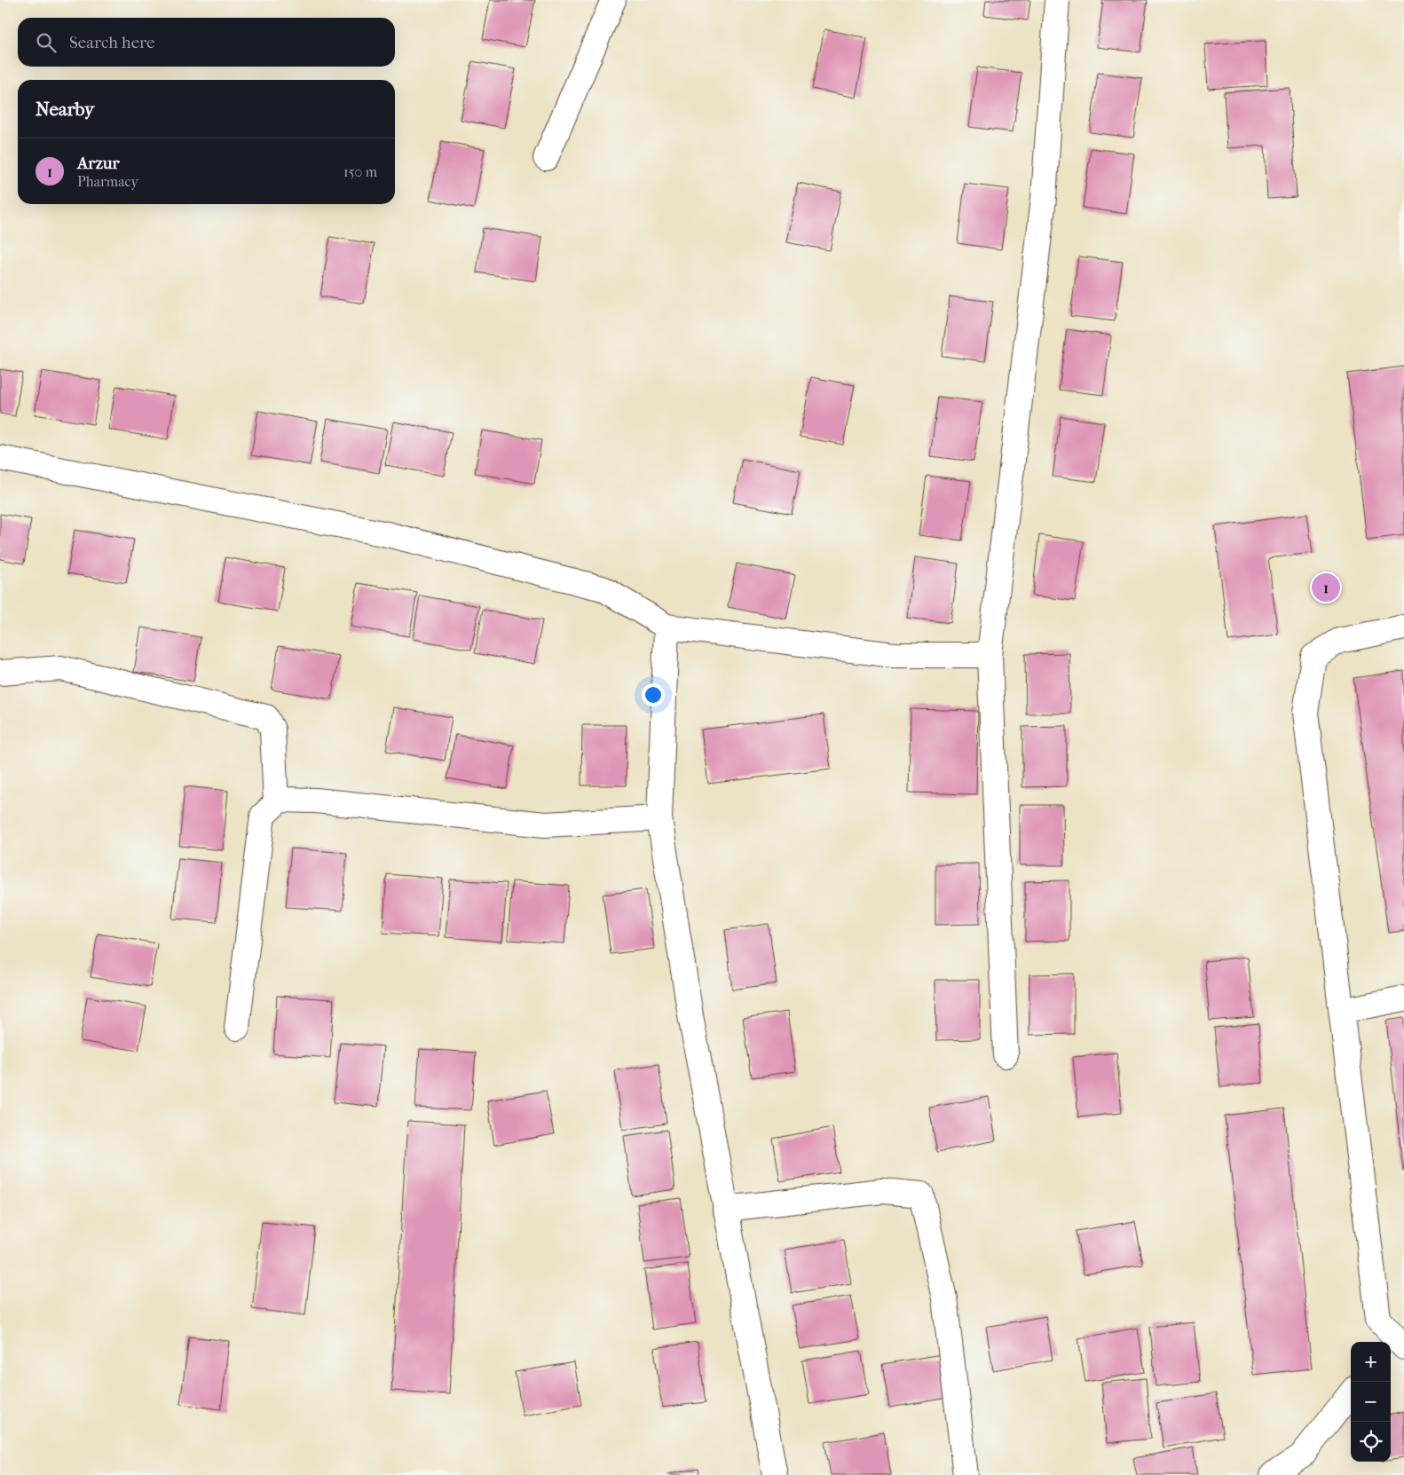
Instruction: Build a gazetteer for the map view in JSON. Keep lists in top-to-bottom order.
{
  "page": {
    "search": "Search here",
    "heading": "Nearby",
    "list": [
      {
        "mark": "1",
        "name": "Arzur",
        "note": "Pharmacy",
        "value": "150 m"
      }
    ],
    "pins": "1",
    "map_buttons": ["+", "−"]
  }
}
